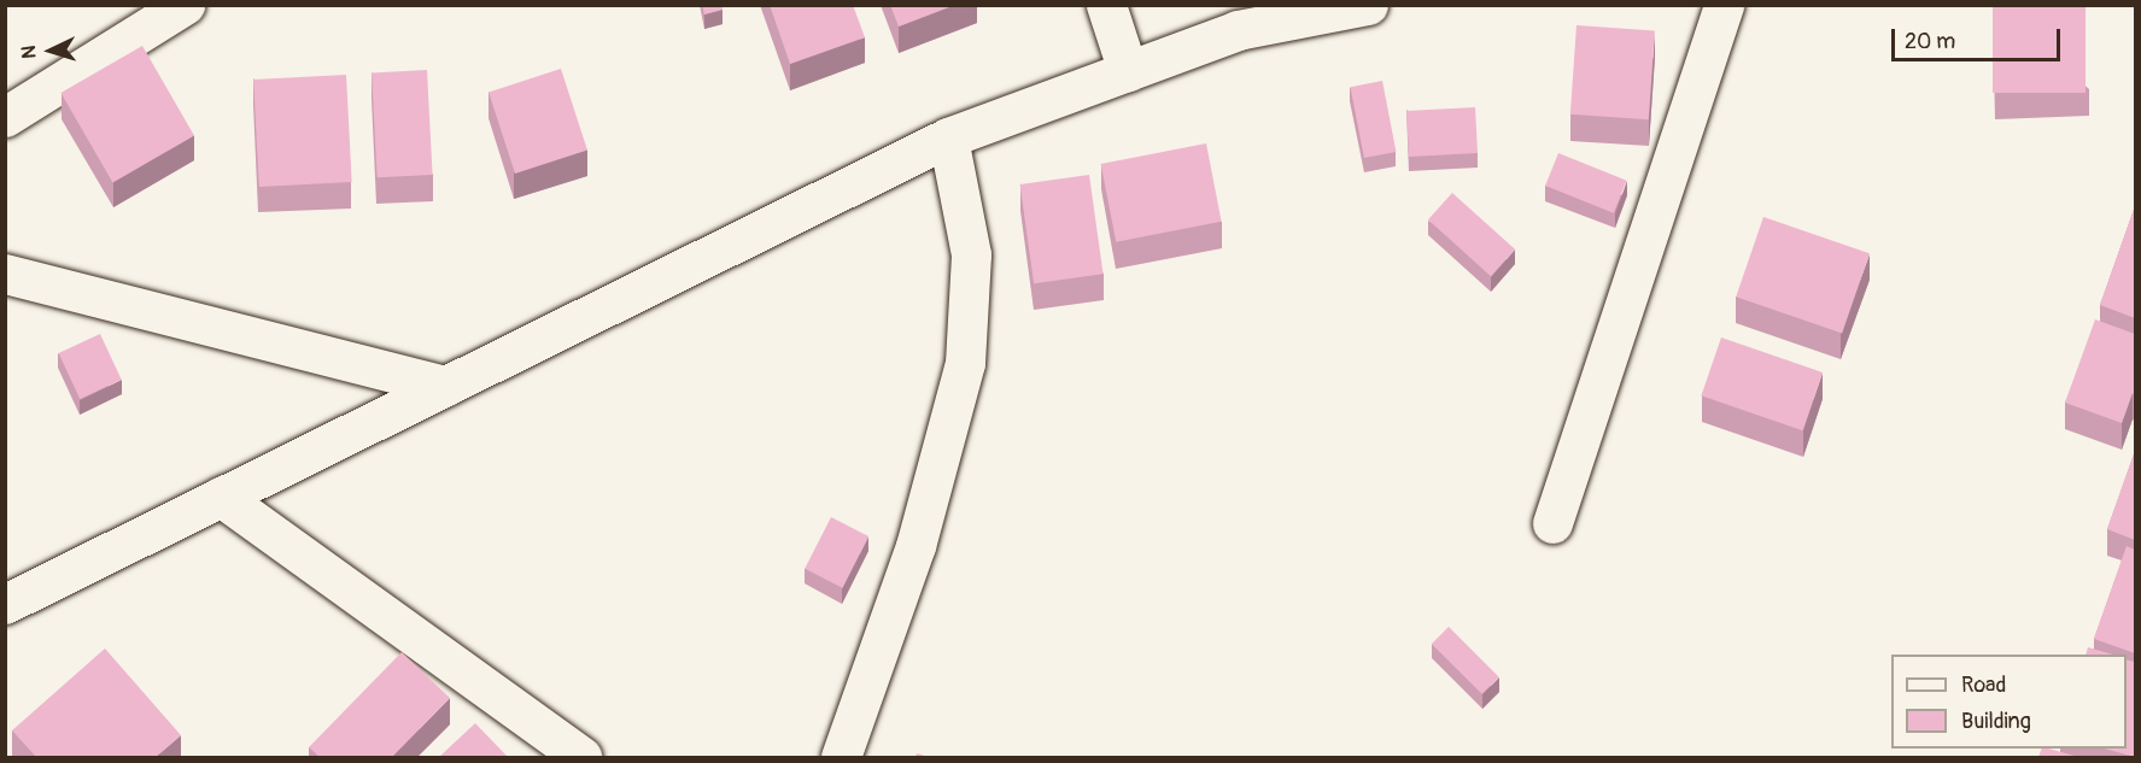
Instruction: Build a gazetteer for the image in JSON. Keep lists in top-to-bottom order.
{
  "legend": ["Road", "Building"],
  "scale_bar": "20 m",
  "north": "left"
}
